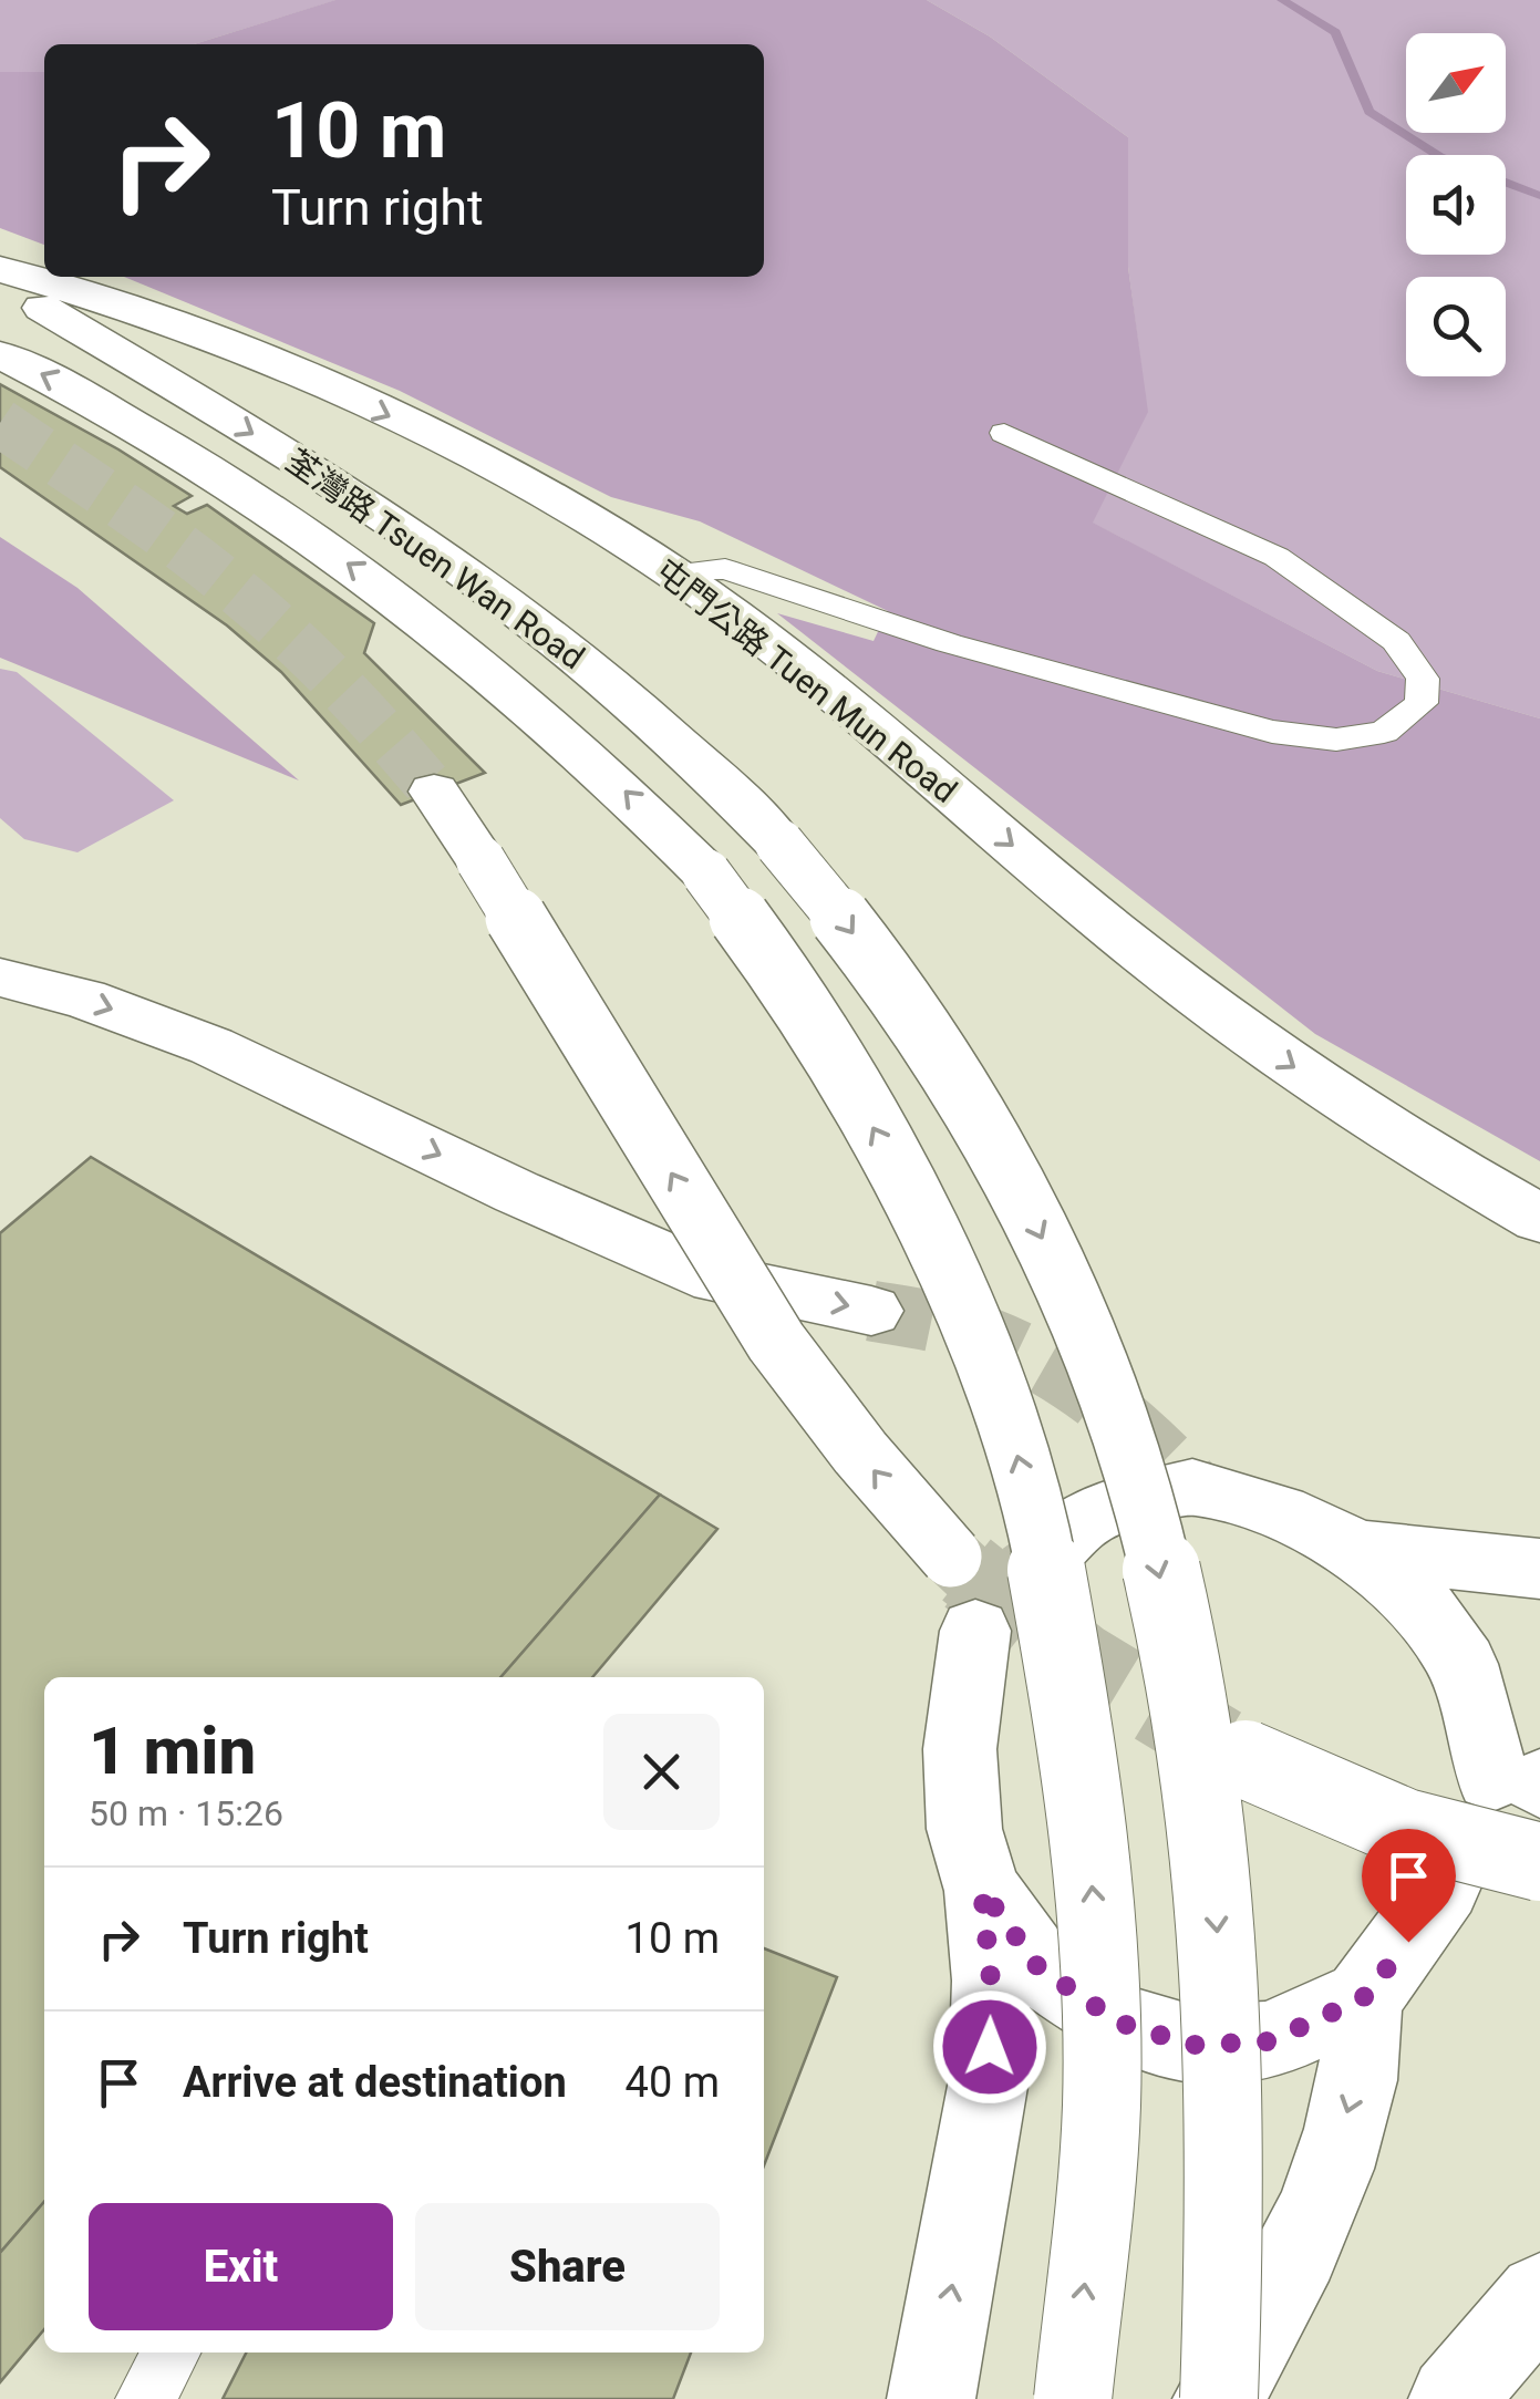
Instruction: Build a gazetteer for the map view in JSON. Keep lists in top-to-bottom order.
{
  "streets": {
    "main road": ["荃灣路 Tsuen Wan Road", "屯門公路 Tuen Mun Road"]
  },
  "north": "top right",
  "page": {
    "turn": ["10 m", "Turn right"],
    "heading": ["1 min", "50 m · 15:26"],
    "list": [
      {
        "name": "Turn right",
        "value": "10 m"
      },
      {
        "name": "Arrive at destination",
        "value": "40 m"
      }
    ],
    "buttons": ["Exit", "Share"]
  }
}
